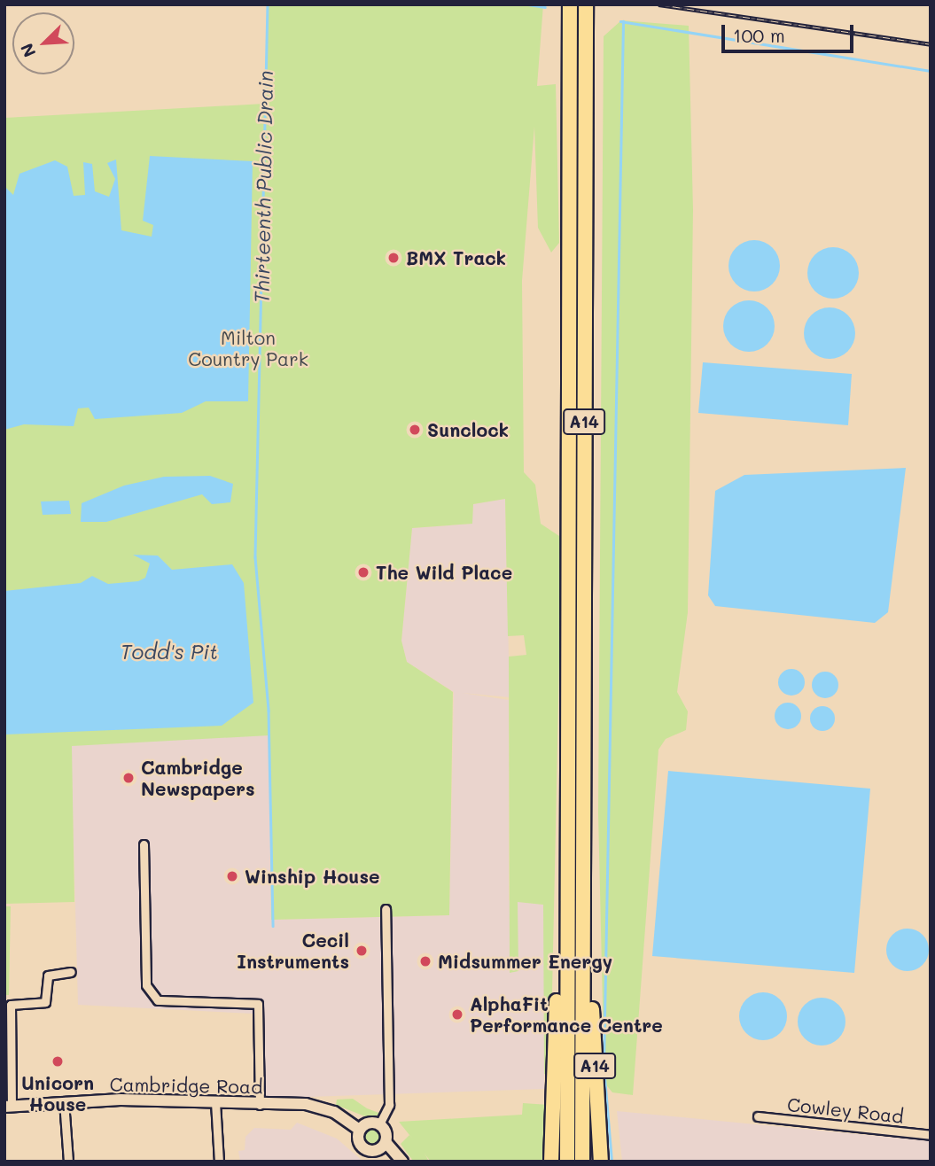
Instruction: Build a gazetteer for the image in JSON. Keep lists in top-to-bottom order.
{
  "streets": {
    "highway": ["A14"],
    "street": ["Cambridge Road", "Cowley Road"]
  },
  "water": ["Thirteenth Public Drain", "Todd's Pit"],
  "parks": ["Milton Country Park"],
  "places": [
    "BMX Track",
    "Sunclock",
    "The Wild Place",
    "Cambridge Newspapers",
    "Winship House",
    "Cecil Instruments",
    "Midsummer Energy",
    "AlphaFit Performance Centre",
    "Unicorn House"
  ],
  "scale_bar": "100 m",
  "north": "bottom left"
}
